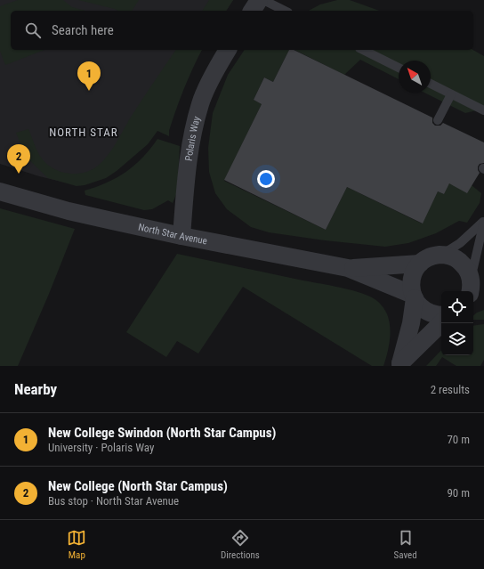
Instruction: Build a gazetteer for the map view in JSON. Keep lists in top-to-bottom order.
{
  "streets": {
    "street": ["Polaris Way", "North Star Avenue"]
  },
  "crossings": [
    ["Polaris Way", "North Star Avenue"]
  ],
  "districts": ["NORTH STAR"],
  "north": "top left",
  "page": {
    "search": "Search here",
    "pins": ["1", "2"],
    "heading": ["Nearby", "2 results"],
    "list": [
      {
        "mark": "1",
        "name": "New College Swindon (North Star Campus)",
        "note": "University · Polaris Way",
        "value": "70 m"
      },
      {
        "mark": "2",
        "name": "New College (North Star Campus)",
        "note": "Bus stop · North Star Avenue",
        "value": "90 m"
      }
    ],
    "nav": ["Map", "Directions", "Saved"]
  }
}
